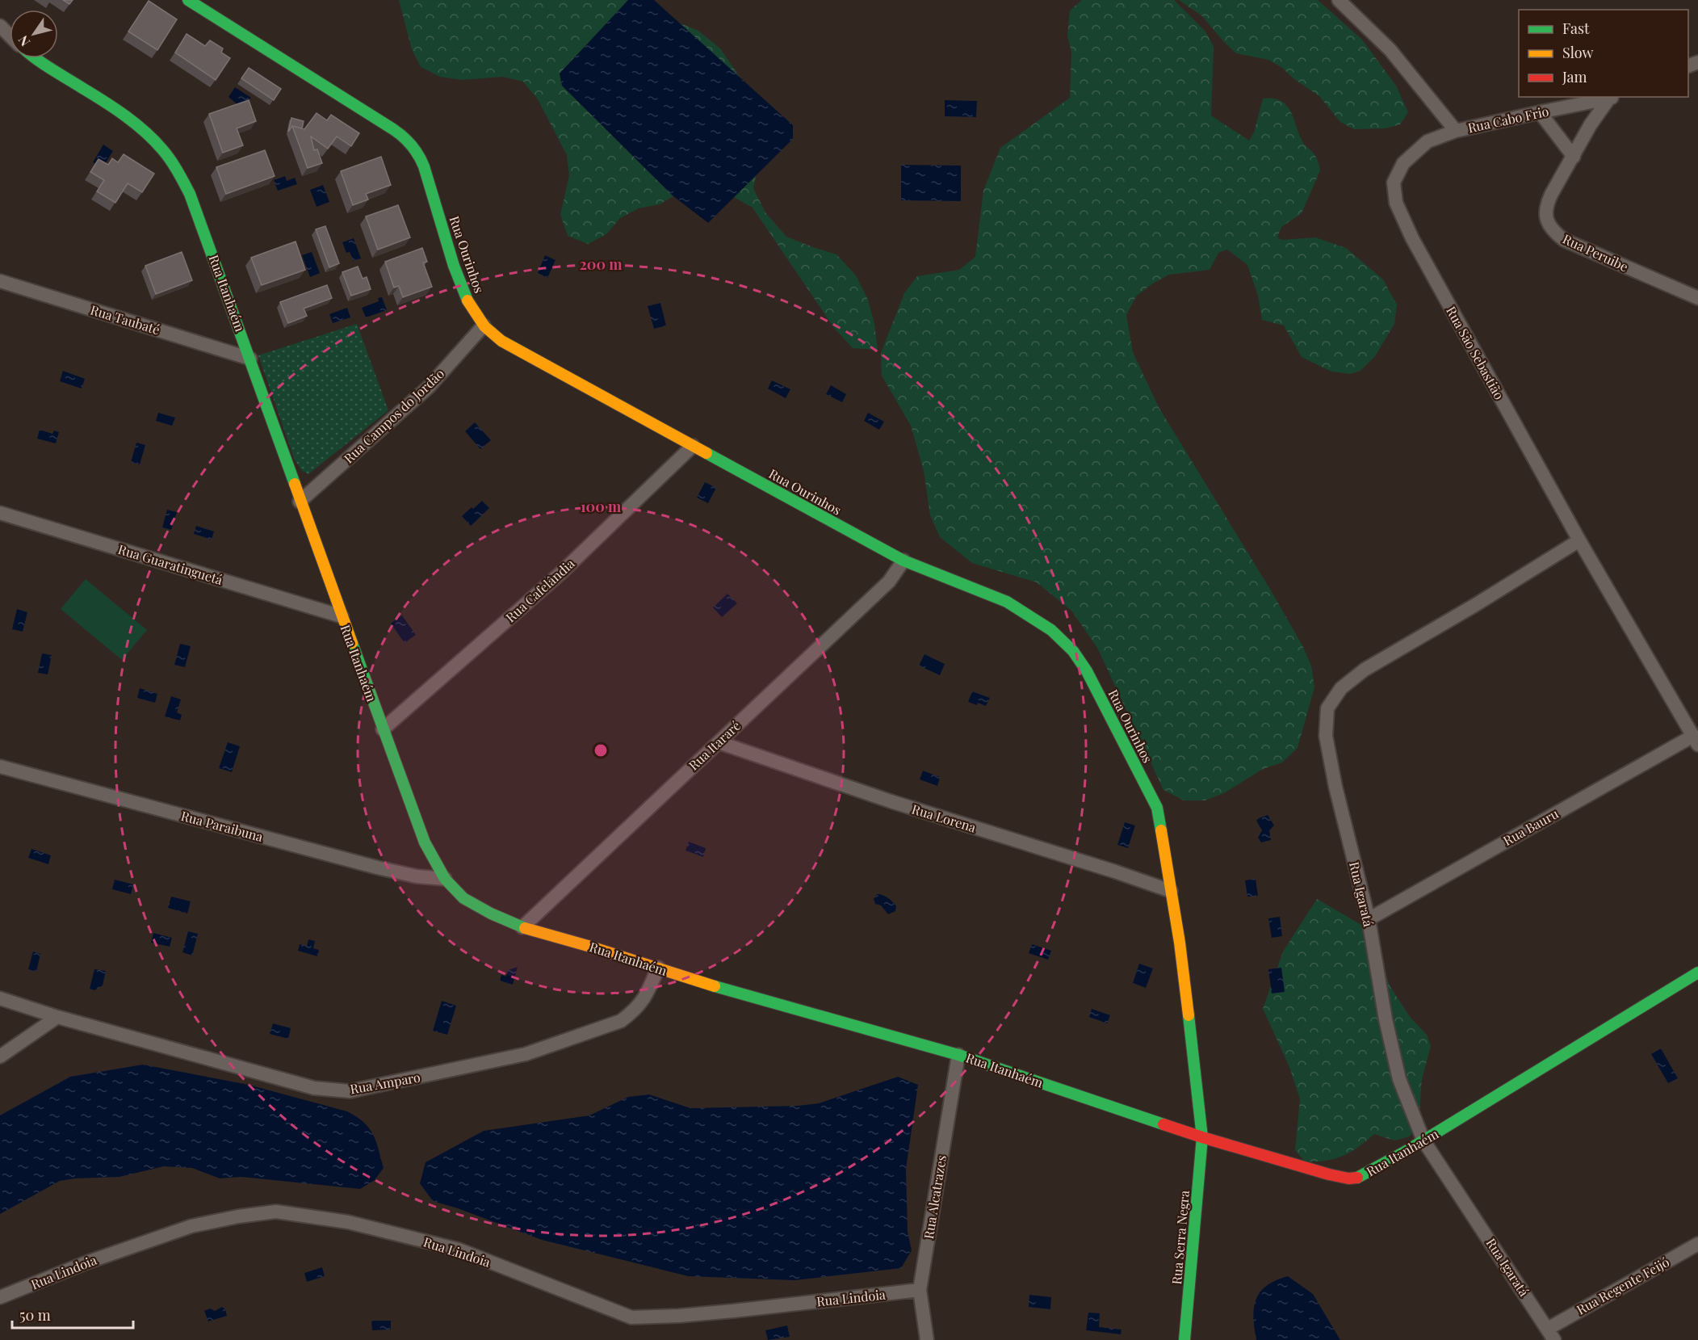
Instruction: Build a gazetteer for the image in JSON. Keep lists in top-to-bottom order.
{
  "streets": {
    "street": [
      "Rua Cabo Frio",
      "Rua Peruibe",
      "Rua Ourinhos",
      "Rua Itanhaém",
      "Rua Taubaté",
      "Rua São Sebastião",
      "Rua Campos do Jordão",
      "Rua Guaratinguetá",
      "Rua Cafelândia",
      "Rua Itararé",
      "Rua Lorena",
      "Rua Paraibuna",
      "Rua Bauru",
      "Rua Igaratá",
      "Rua Amparo",
      "Rua Alcatrazes",
      "Rua Serra Negra",
      "Rua Lindoia",
      "Rua Regente Feijó"
    ]
  },
  "crossings": [
    ["Rua Cabo Frio", "Rua Peruibe"],
    ["Rua Cabo Frio", "Rua São Sebastião"],
    ["Rua Ourinhos", "Rua Itanhaém"],
    ["Rua Ourinhos", "Rua Campos do Jordão"],
    ["Rua Ourinhos", "Rua Cafelândia"],
    ["Rua Ourinhos", "Rua Itararé"],
    ["Rua Ourinhos", "Rua Lorena"],
    ["Rua Ourinhos", "Rua Serra Negra"],
    ["Rua Itanhaém", "Rua Taubaté"],
    ["Rua Itanhaém", "Rua Campos do Jordão"],
    ["Rua Itanhaém", "Rua Guaratinguetá"],
    ["Rua Itanhaém", "Rua Cafelândia"],
    ["Rua Itanhaém", "Rua Itararé"],
    ["Rua Itanhaém", "Rua Paraibuna"],
    ["Rua Itanhaém", "Rua Igaratá"],
    ["Rua Itanhaém", "Rua Amparo"],
    ["Rua Itanhaém", "Rua Alcatrazes"],
    ["Rua Itanhaém", "Rua Serra Negra"],
    ["Rua São Sebastião", "Rua Bauru"],
    ["Rua São Sebastião", "Rua Igaratá"],
    ["Rua Itararé", "Rua Lorena"],
    ["Rua Bauru", "Rua Igaratá"],
    ["Rua Igaratá", "Rua Regente Feijó"],
    ["Rua Alcatrazes", "Rua Lindoia"]
  ],
  "legend": ["Fast", "Slow", "Jam"],
  "scale_bar": "50 m",
  "north": "bottom left",
  "rings": ["200 m", "100 m"]
}
